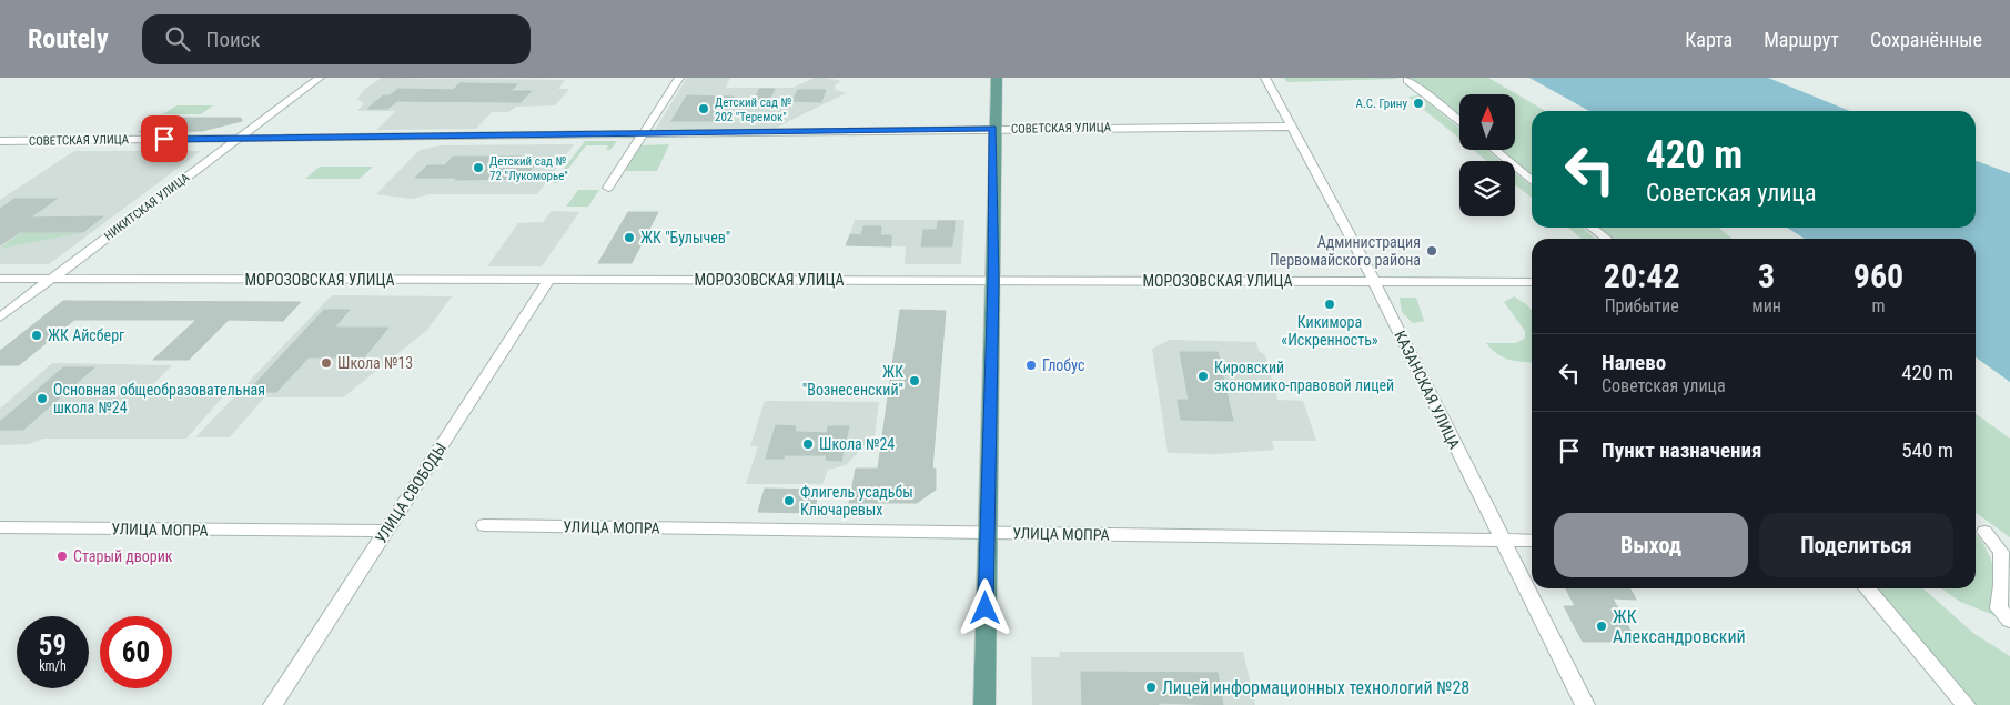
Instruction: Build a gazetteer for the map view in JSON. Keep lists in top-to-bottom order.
{
  "streets": {
    "street": [
      "СОВЕТСКАЯ УЛИЦА",
      "НИКИТСКАЯ УЛИЦА",
      "МОРОЗОВСКАЯ УЛИЦА",
      "КАЗАНСКАЯ УЛИЦА",
      "УЛИЦА СВОБОДЫ",
      "УЛИЦА МОПРА"
    ]
  },
  "crossings": [
    ["СОВЕТСКАЯ УЛИЦА", "НИКИТСКАЯ УЛИЦА"],
    ["СОВЕТСКАЯ УЛИЦА", "КАЗАНСКАЯ УЛИЦА"],
    ["НИКИТСКАЯ УЛИЦА", "МОРОЗОВСКАЯ УЛИЦА"],
    ["МОРОЗОВСКАЯ УЛИЦА", "КАЗАНСКАЯ УЛИЦА"],
    ["МОРОЗОВСКАЯ УЛИЦА", "УЛИЦА СВОБОДЫ"],
    ["КАЗАНСКАЯ УЛИЦА", "УЛИЦА МОПРА"],
    ["УЛИЦА СВОБОДЫ", "УЛИЦА МОПРА"]
  ],
  "places": [
    "А.С. Грину",
    "Детский сад № 202 \"Теремок\"",
    "Детский сад № 72 \"Лукоморье\"",
    "ЖК \"Булычев\"",
    "Администрация Первомайского района",
    "Кикимора «Искренность»",
    "ЖК Айсберг",
    "Школа №13",
    "Глобус",
    "Кировский экономико-правовой лицей",
    "ЖК \"Вознесенский\"",
    "Основная общеобразовательная школа №24",
    "Школа №24",
    "Флигель усадьбы Ключаревых",
    "Старый дворик",
    "ЖК Александровский",
    "Лицей информационных технологий №28"
  ],
  "north": "top",
  "page": {
    "header": "Routely",
    "search": "Поиск",
    "nav": ["Карта", "Маршрут", "Сохранённые"],
    "turn": ["420 m", "Советская улица"],
    "eta": [
      "20:42",
      "Прибытие",
      "3",
      "мин",
      "960",
      "m"
    ],
    "list": [
      {
        "name": "Налево",
        "note": "Советская улица",
        "value": "420 m"
      },
      {
        "name": "Пункт назначения",
        "value": "540 m"
      }
    ],
    "buttons": ["Выход", "Поделиться"],
    "speed": "59 km/h",
    "limit": "60"
  }
}
